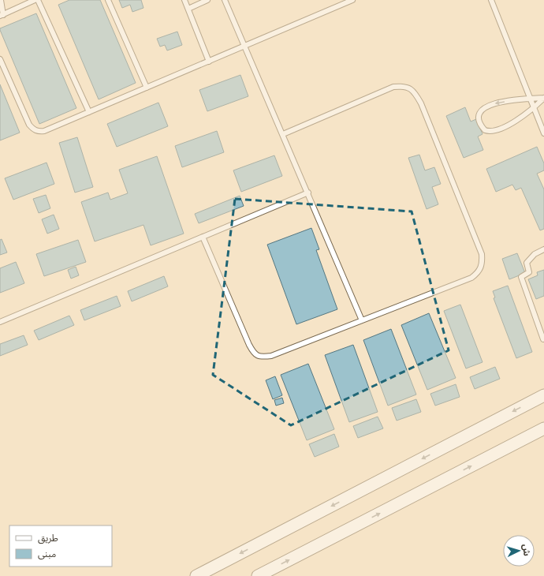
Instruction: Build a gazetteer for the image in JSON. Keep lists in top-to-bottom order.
{
  "legend": ["طريق", "مبنى"],
  "north": "right"
}
